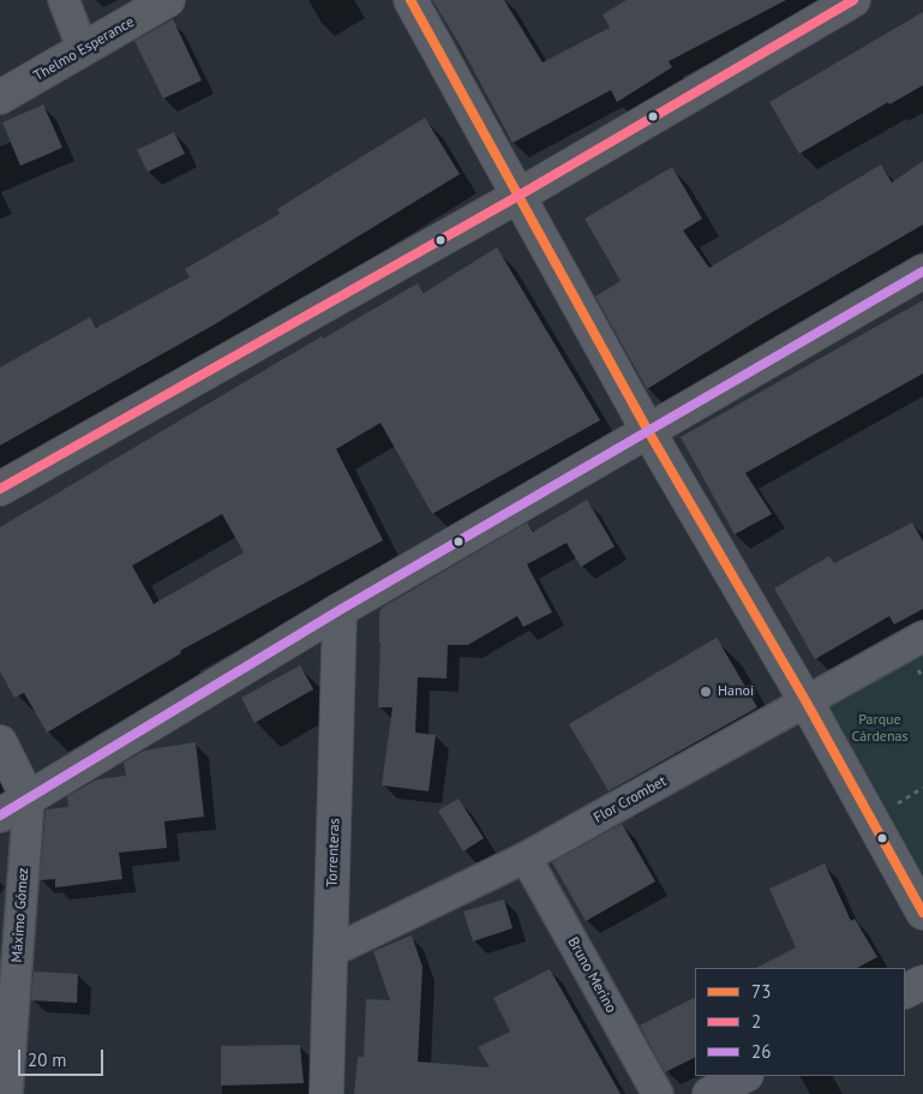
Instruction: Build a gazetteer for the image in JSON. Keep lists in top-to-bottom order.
{
  "streets": {
    "main road": ["Thelmo Esperance"],
    "street": [
      "Flor Crombet",
      "Torrenteras",
      "Máximo Gómez",
      "Bruno Merino"
    ]
  },
  "crossings": [
    ["Flor Crombet", "Torrenteras"],
    ["Flor Crombet", "Bruno Merino"]
  ],
  "parks": ["Parque Cárdenas"],
  "places": ["Hanoi"],
  "lines": ["transit line 73", "transit line 2", "transit line 26"],
  "legend": ["73", "2", "26"],
  "scale_bar": "20 m"
}
